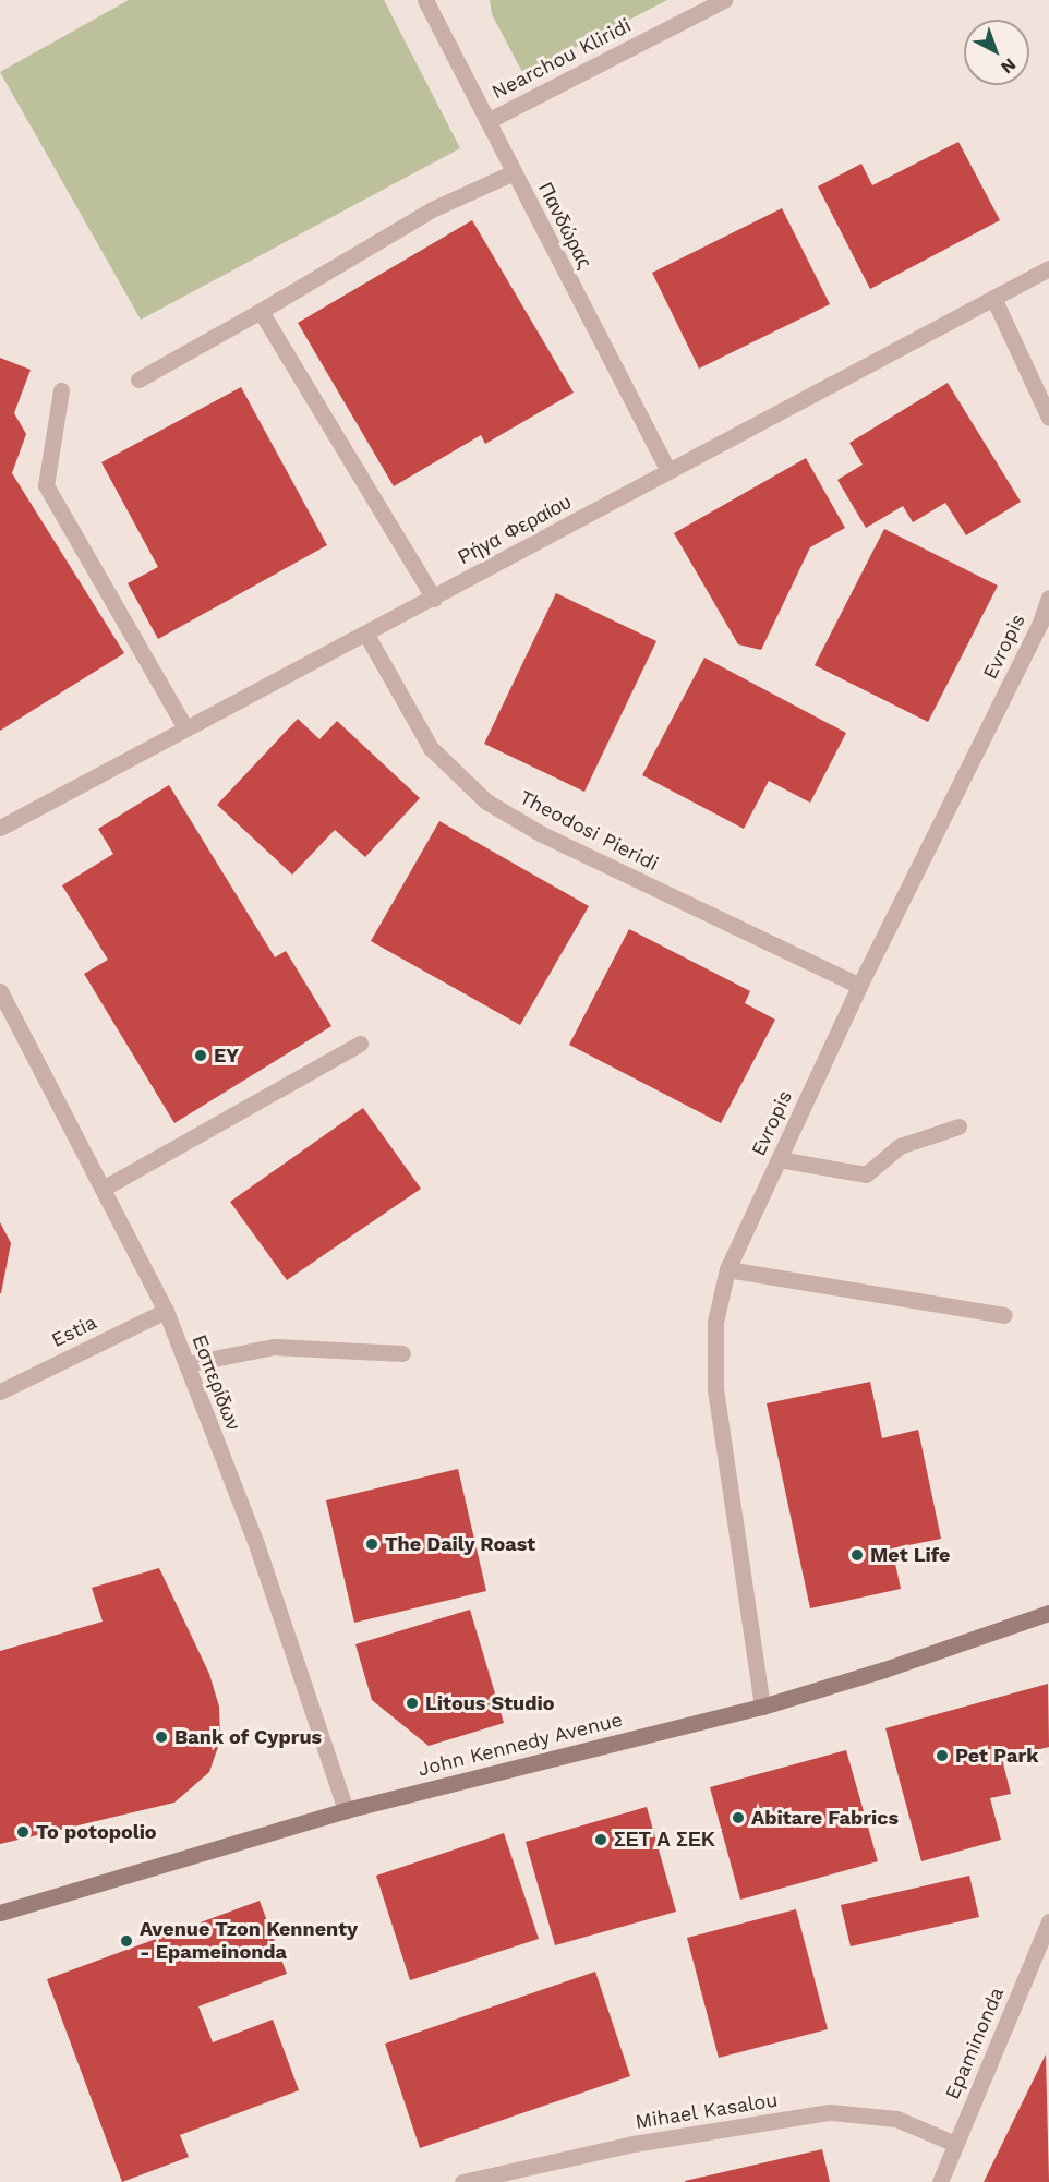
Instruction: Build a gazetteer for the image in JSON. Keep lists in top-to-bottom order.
{
  "streets": {
    "main road": ["John Kennedy Avenue"],
    "street": [
      "Nearchou Kliridi",
      "Πανδώρας",
      "Ρήγα Φεραίου",
      "Evropis",
      "Theodosi Pieridi",
      "Estia",
      "Εσπερίδων",
      "Epaminonda",
      "Mihael Kasalou"
    ]
  },
  "crossings": [
    ["Nearchou Kliridi", "Πανδώρας"],
    ["Πανδώρας", "Ρήγα Φεραίου"],
    ["Ρήγα Φεραίου", "Theodosi Pieridi"],
    ["Evropis", "Theodosi Pieridi"],
    ["Evropis", "John Kennedy Avenue"],
    ["Estia", "Εσπερίδων"],
    ["Εσπερίδων", "John Kennedy Avenue"],
    ["Epaminonda", "Mihael Kasalou"]
  ],
  "places": [
    "EY",
    "The Daily Roast",
    "Met Life",
    "Litous Studio",
    "Bank of Cyprus",
    "Pet Park",
    "Abitare Fabrics",
    "To potopolio",
    "ΣΕΤ Α ΣΕΚ",
    "Avenue Tzon Kennenty - Epameinonda"
  ],
  "north": "bottom right"
}
